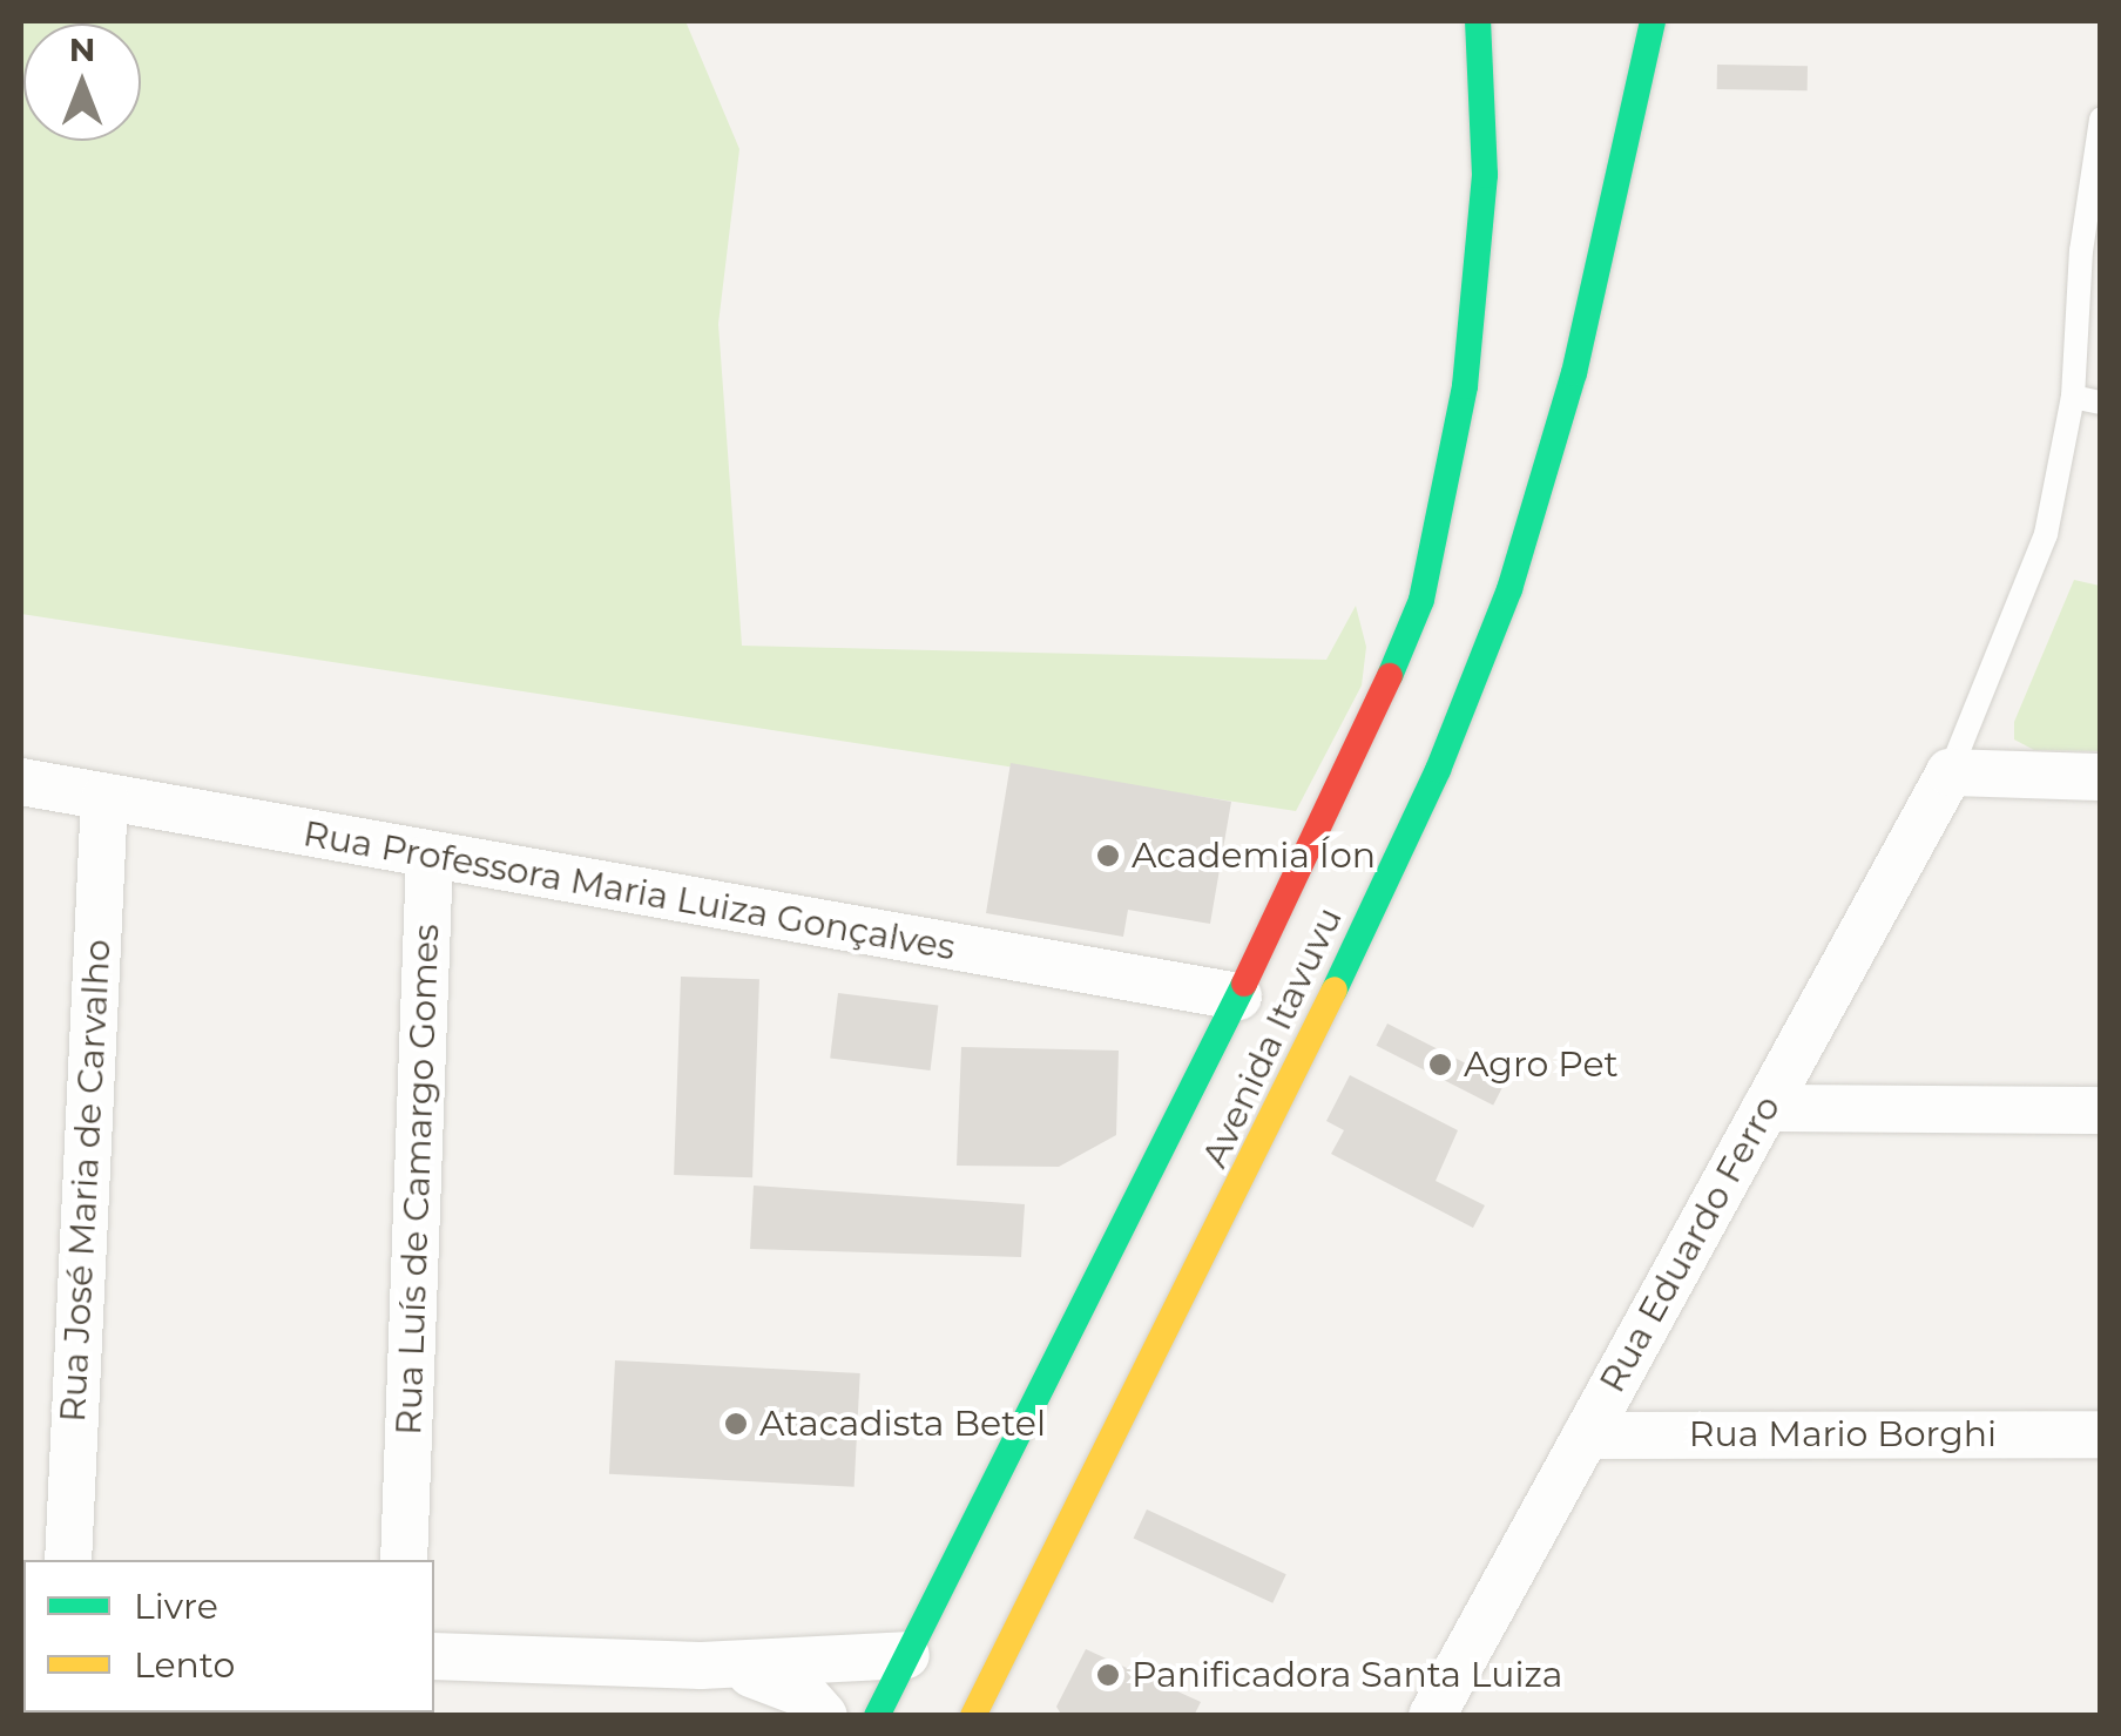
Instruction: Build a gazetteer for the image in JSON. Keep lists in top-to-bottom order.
{
  "streets": {
    "main road": ["Avenida Itavuvu"],
    "street": [
      "Rua Professora Maria Luiza Gonçalves",
      "Rua Luís de Camargo Gomes",
      "Rua José Maria de Carvalho",
      "Rua Eduardo Ferro",
      "Rua Mario Borghi"
    ]
  },
  "crossings": [
    ["Rua Professora Maria Luiza Gonçalves", "Avenida Itavuvu"],
    ["Rua Professora Maria Luiza Gonçalves", "Rua Luís de Camargo Gomes"],
    ["Rua Professora Maria Luiza Gonçalves", "Rua José Maria de Carvalho"],
    ["Rua Eduardo Ferro", "Rua Mario Borghi"]
  ],
  "places": [
    "Academia Íon",
    "Agro Pet",
    "Atacadista Betel",
    "Panificadora Santa Luiza"
  ],
  "legend": ["Livre", "Lento"],
  "north": "top"
}
